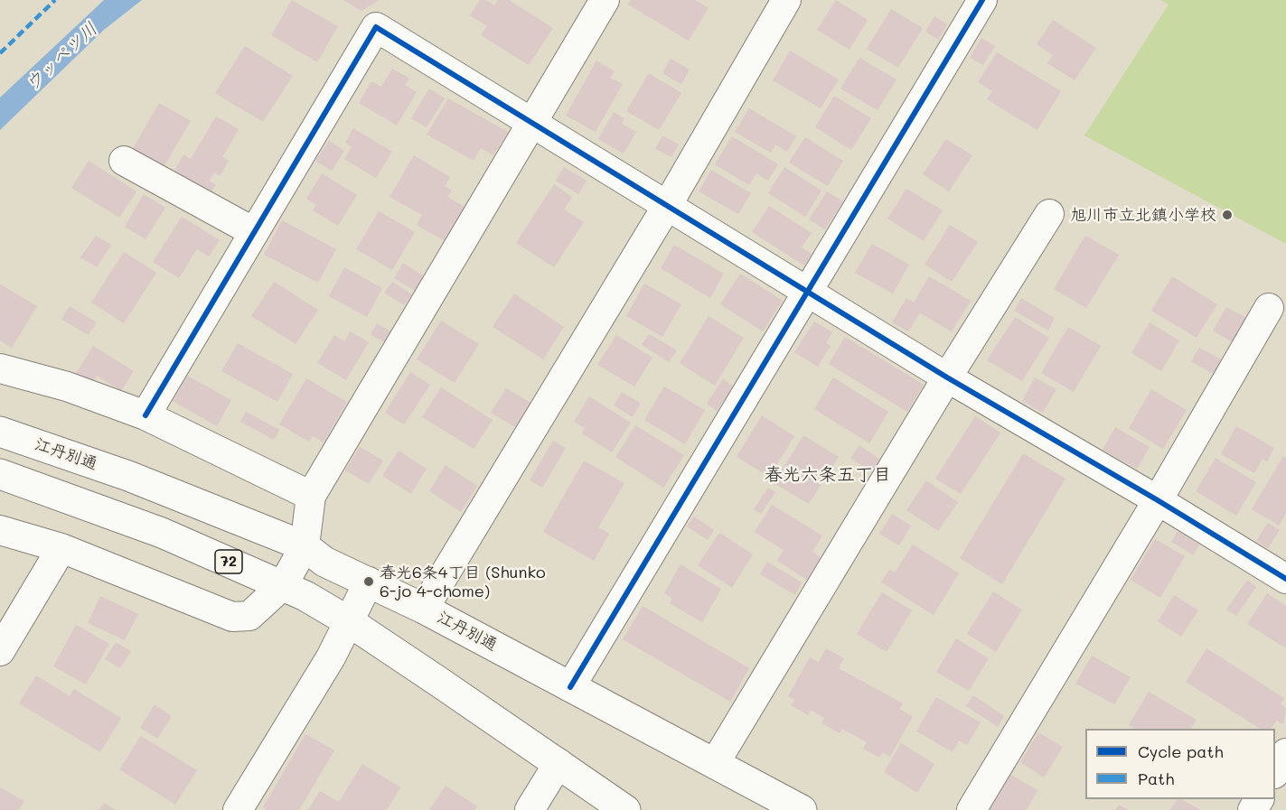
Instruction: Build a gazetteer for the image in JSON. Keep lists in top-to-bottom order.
{
  "streets": {
    "main road": ["江丹別通", "72"]
  },
  "districts": ["春光六条五丁目"],
  "water": ["ウッペツ川"],
  "places": ["旭川市立北鎮小学校", "春光6条4丁目 (Shunko 6-jo 4-chome)"],
  "legend": ["Cycle path", "Path"]
}
